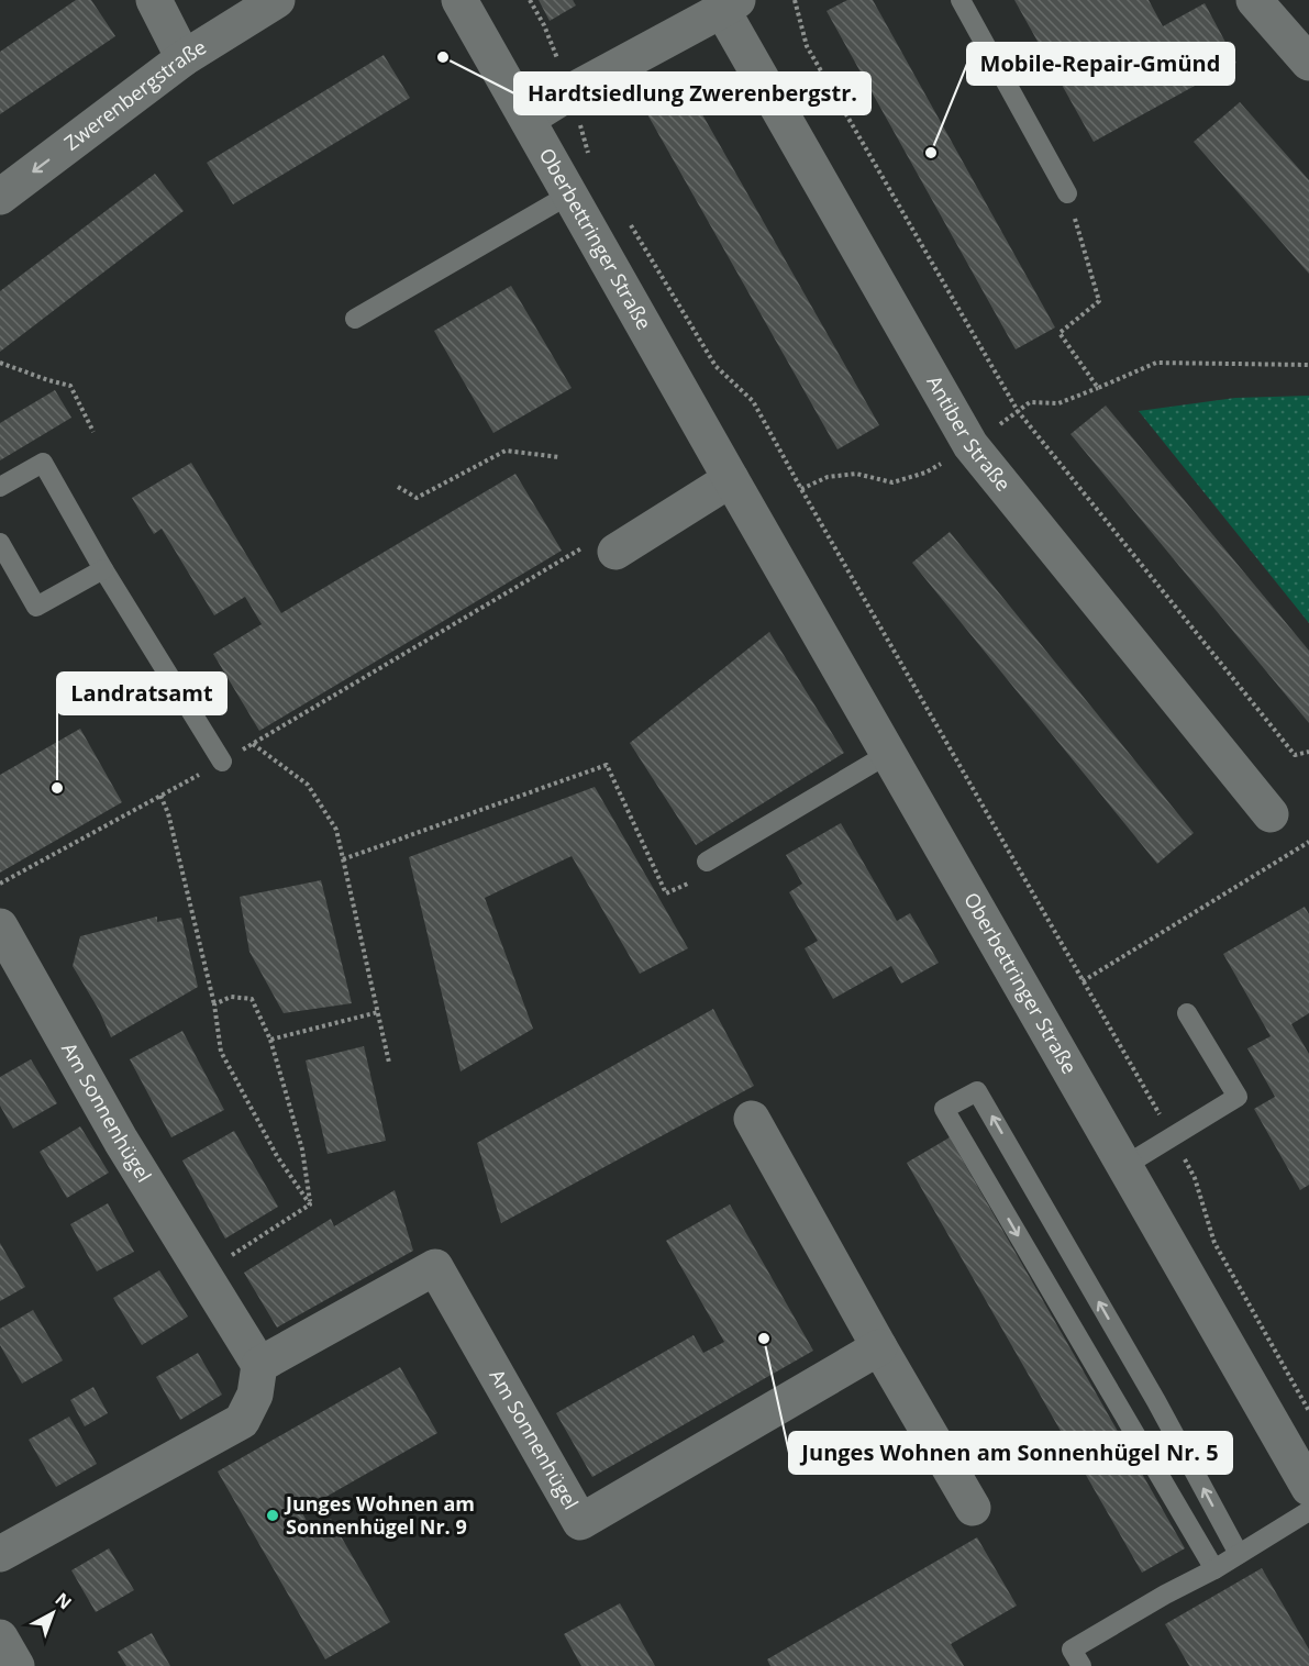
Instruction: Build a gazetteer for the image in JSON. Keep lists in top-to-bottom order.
{
  "streets": {
    "street": [
      "Zwerenbergstraße",
      "Oberbettringer Straße",
      "Antiber Straße",
      "Am Sonnenhügel"
    ]
  },
  "one_way": ["Zwerenbergstraße"],
  "places": [
    "Hardtsiedlung Zwerenbergstr.",
    "Mobile-Repair-Gmünd",
    "Landratsamt",
    "Junges Wohnen am Sonnenhügel Nr. 5",
    "Junges Wohnen am Sonnenhügel Nr. 9"
  ],
  "north": "top right"
}
